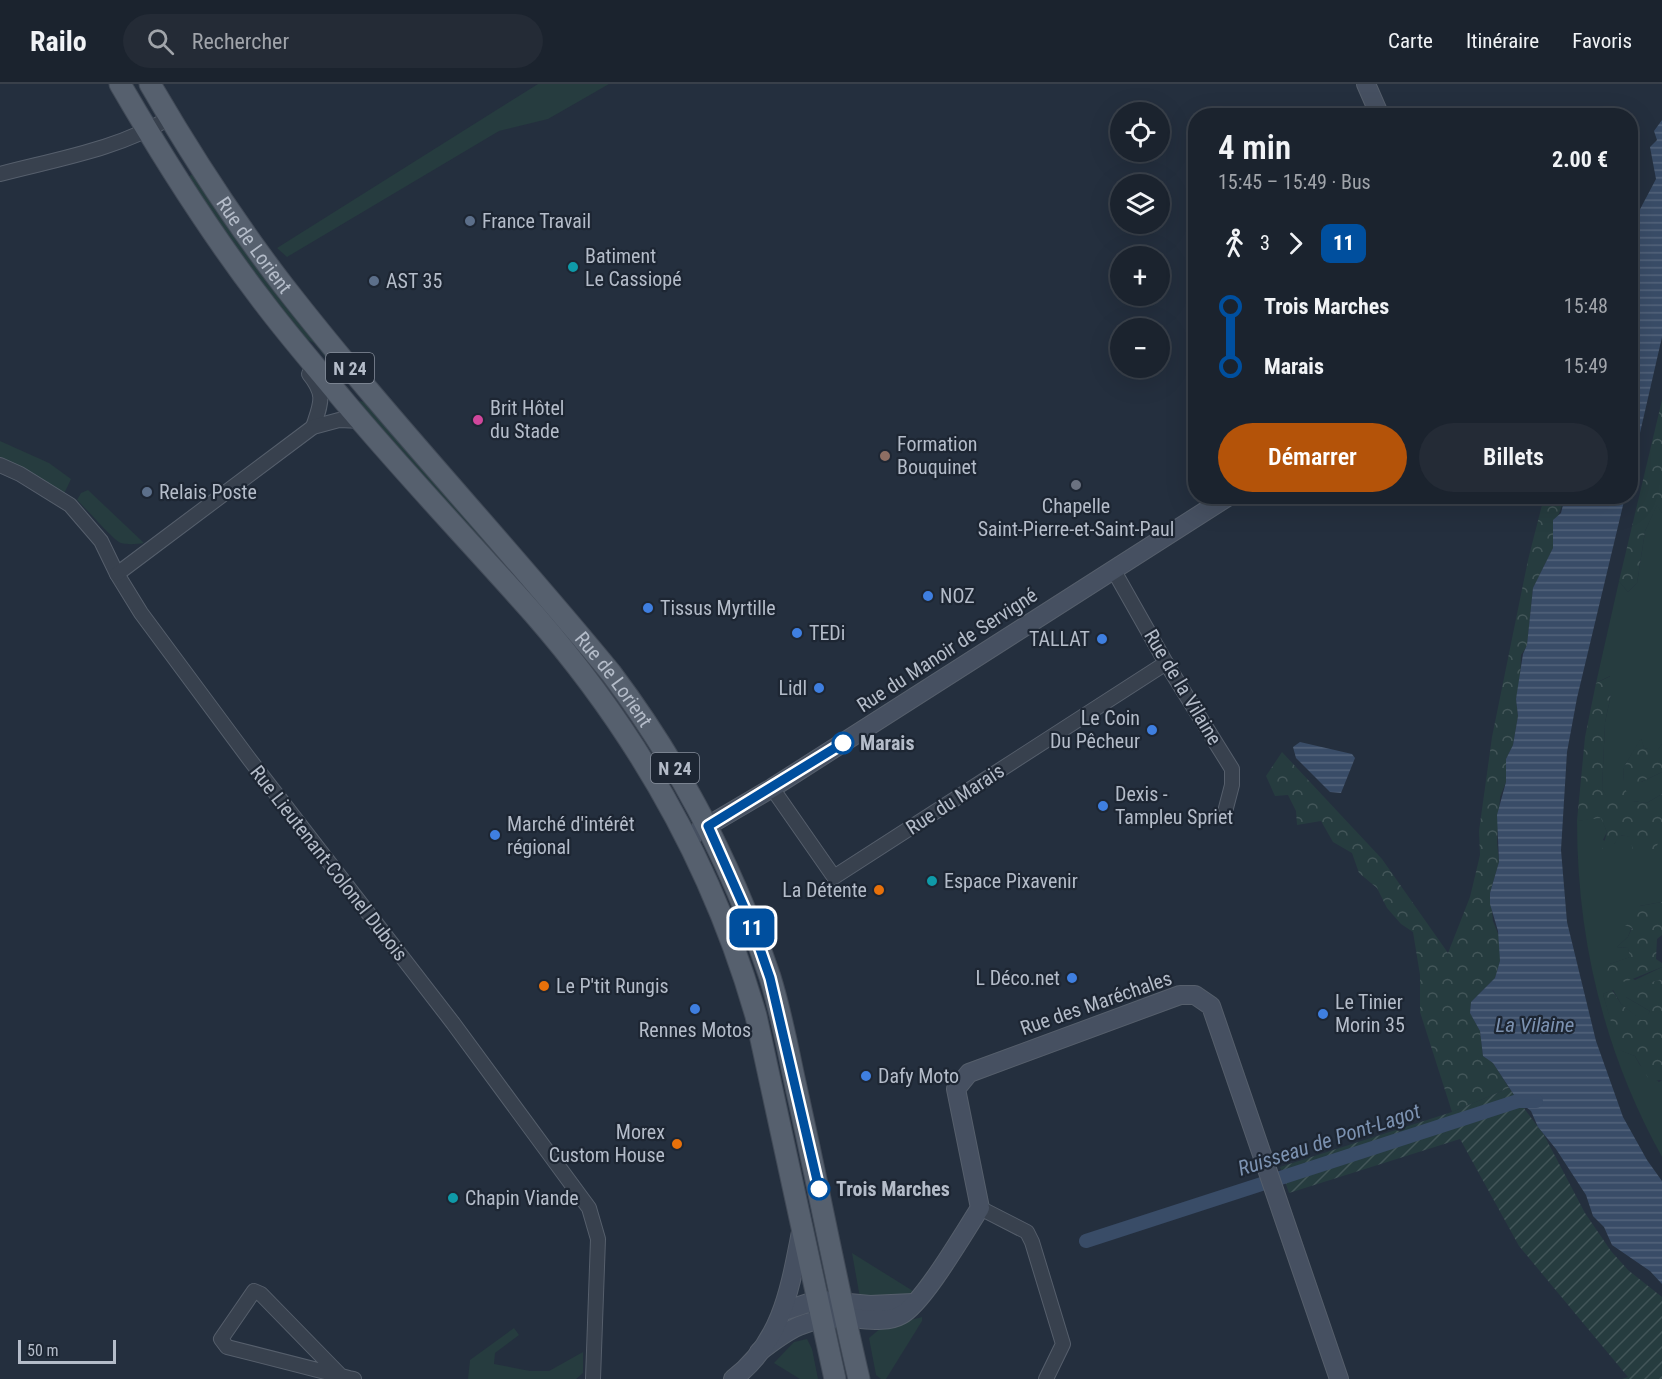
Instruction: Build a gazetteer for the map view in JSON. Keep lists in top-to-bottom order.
{
  "streets": {
    "main road": ["Rue de Lorient", "N 24"],
    "street": [
      "Rue du Manoir de Servigné",
      "Rue de la Vilaine",
      "Rue du Marais",
      "Rue Lieutenant-Colonel Dubois",
      "Rue des Maréchales"
    ]
  },
  "crossings": [
    ["Rue de Lorient", "Rue du Manoir de Servigné"],
    ["Rue du Manoir de Servigné", "Rue de la Vilaine"],
    ["Rue du Manoir de Servigné", "Rue du Marais"],
    ["Rue de la Vilaine", "Rue du Marais"]
  ],
  "water": ["La Vilaine", "Ruisseau de Pont-Lagot"],
  "places": [
    "France Travail",
    "Batiment Le Cassiopé",
    "AST 35",
    "Brit Hôtel du Stade",
    "Formation Bouquinet",
    "Chapelle Saint-Pierre-et-Saint-Paul",
    "Relais Poste",
    "NOZ",
    "Tissus Myrtille",
    "TEDi",
    "TALLAT",
    "Lidl",
    "Le Coin Du Pêcheur",
    "Marais",
    "Dexis - Tampleu Spriet",
    "Marché d'intérêt régional",
    "Espace Pixavenir",
    "La Détente",
    "L Déco.net",
    "Le P'tit Rungis",
    "Rennes Motos",
    "Le Tinier Morin 35",
    "Dafy Moto",
    "Morex Custom House",
    "Trois Marches",
    "Chapin Viande"
  ],
  "lines": ["bus line 11"],
  "scale_bar": "50 m",
  "page": {
    "header": "Railo",
    "search": "Rechercher",
    "nav": ["Carte", "Itinéraire", "Favoris"],
    "on_map": "11",
    "map_buttons": ["+", "−"],
    "heading": ["4 min", "15:45 – 15:49 · Bus", "2.00 €"],
    "legs": ["3", "11"],
    "list": [
      {
        "name": "Trois Marches",
        "value": "15:48"
      },
      {
        "name": "Marais",
        "value": "15:49"
      }
    ],
    "buttons": ["Démarrer", "Billets"],
    "scale": "50 m"
  }
}
